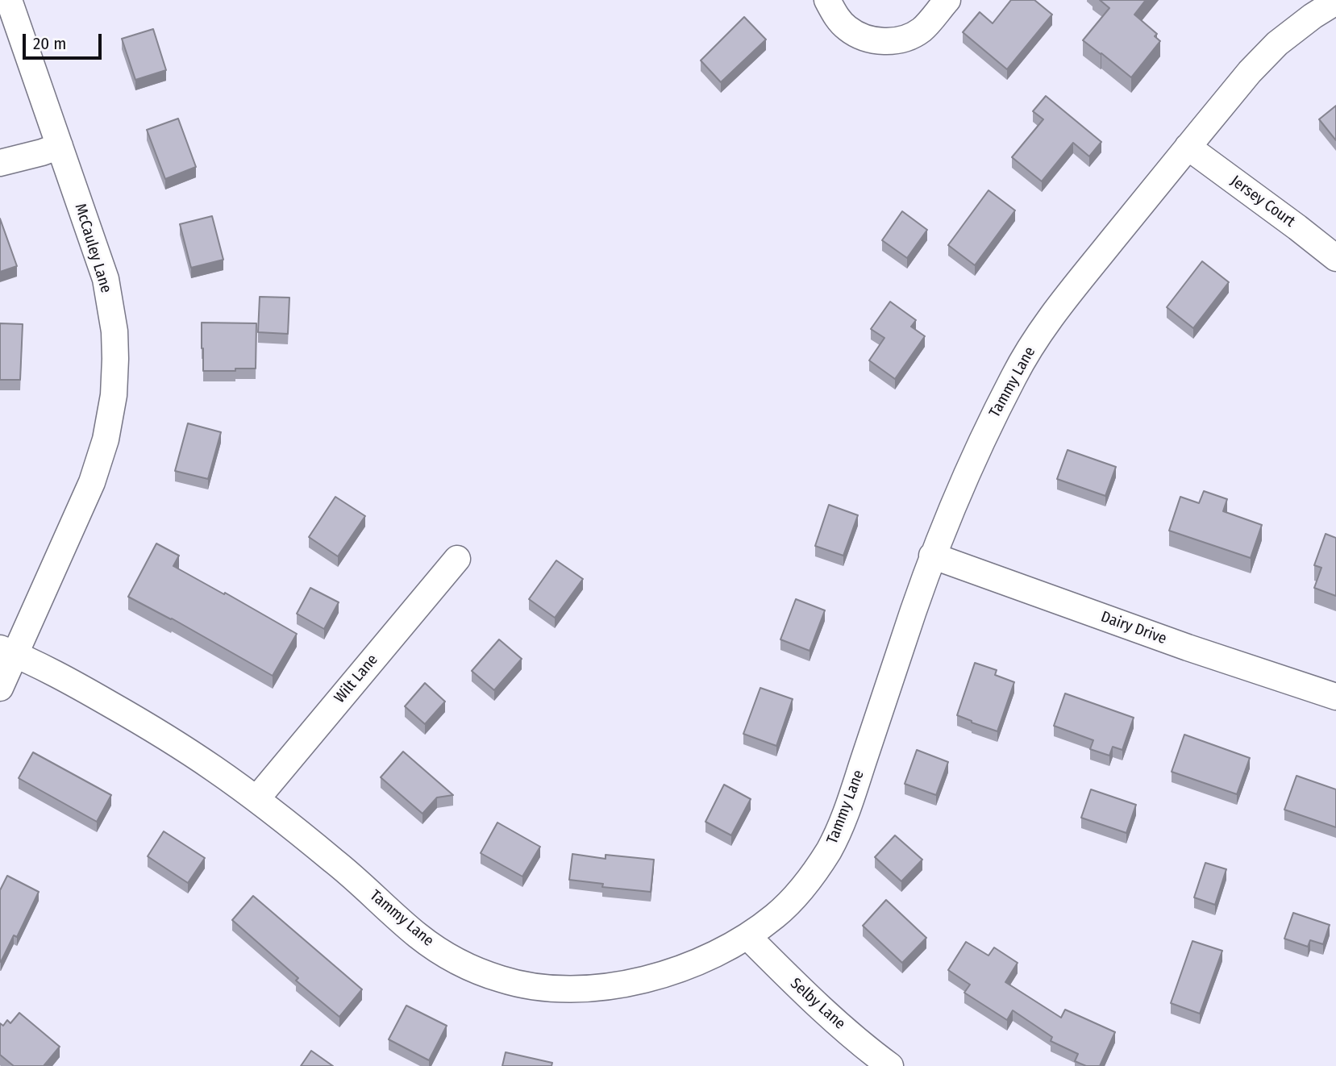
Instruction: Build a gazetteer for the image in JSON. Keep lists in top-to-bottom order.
{
  "streets": {
    "street": [
      "Jersey Court",
      "McCauley Lane",
      "Tammy Lane",
      "Dairy Drive",
      "Wilt Lane",
      "Selby Lane"
    ]
  },
  "crossings": [
    ["Jersey Court", "Tammy Lane"],
    ["McCauley Lane", "Tammy Lane"],
    ["Tammy Lane", "Dairy Drive"],
    ["Tammy Lane", "Wilt Lane"],
    ["Tammy Lane", "Selby Lane"]
  ],
  "scale_bar": "20 m"
}
